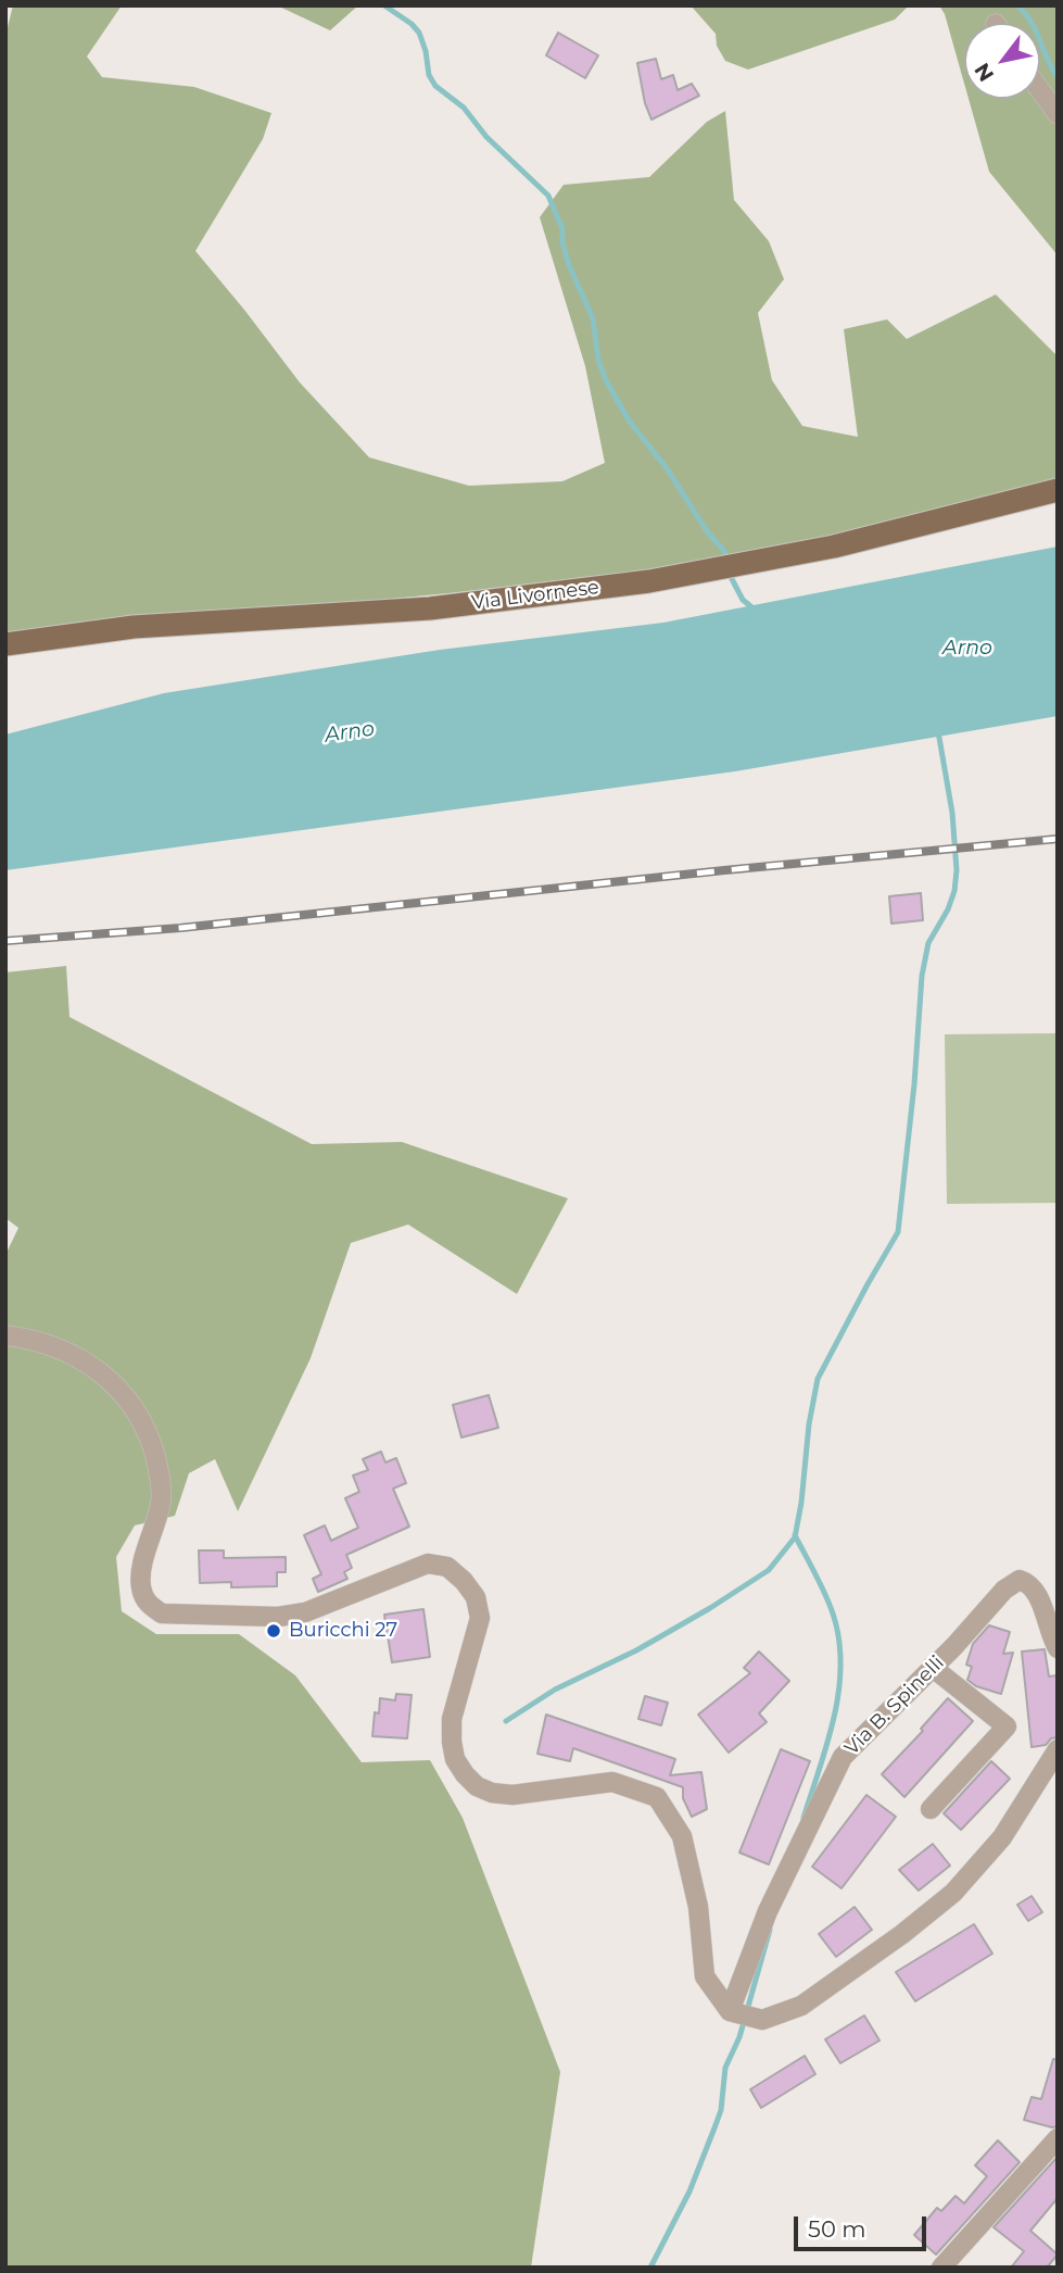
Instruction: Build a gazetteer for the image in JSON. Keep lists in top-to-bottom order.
{
  "streets": {
    "main road": ["Via Livornese"],
    "street": ["Via B. Spinelli"]
  },
  "water": ["Arno"],
  "places": ["Buricchi 27"],
  "scale_bar": "50 m",
  "north": "bottom left"
}
